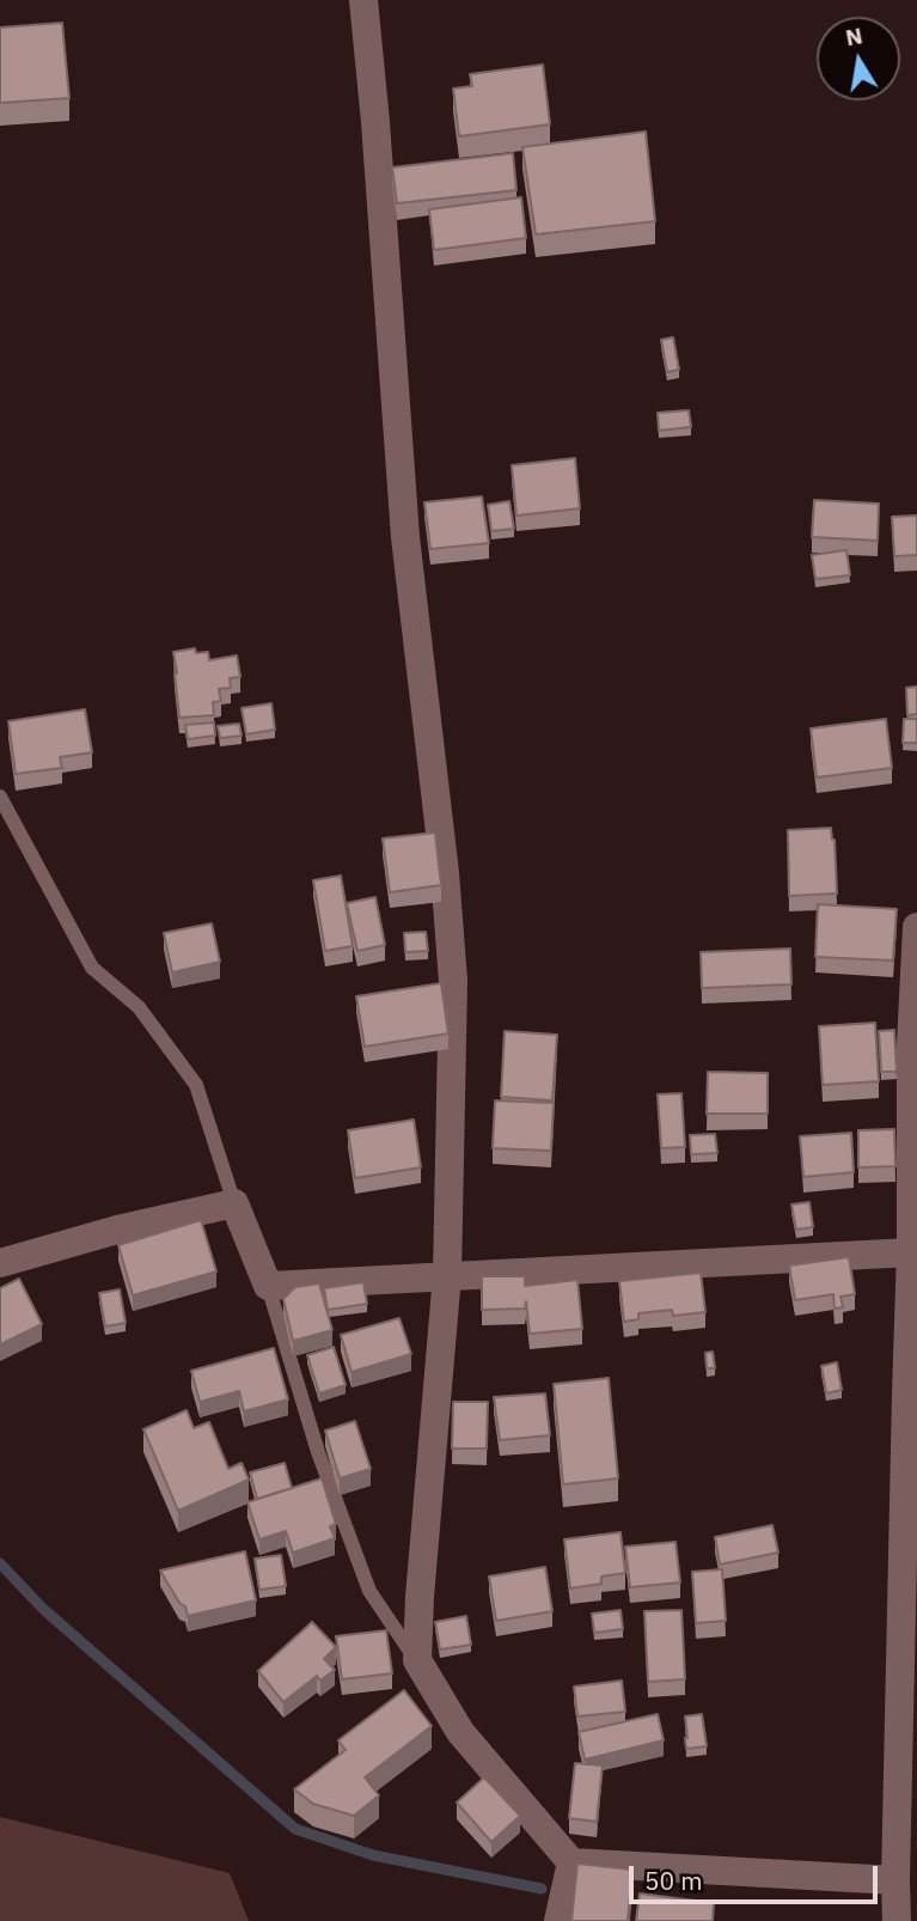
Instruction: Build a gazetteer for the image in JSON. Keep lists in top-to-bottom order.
{
  "scale_bar": "50 m",
  "north": "top"
}
